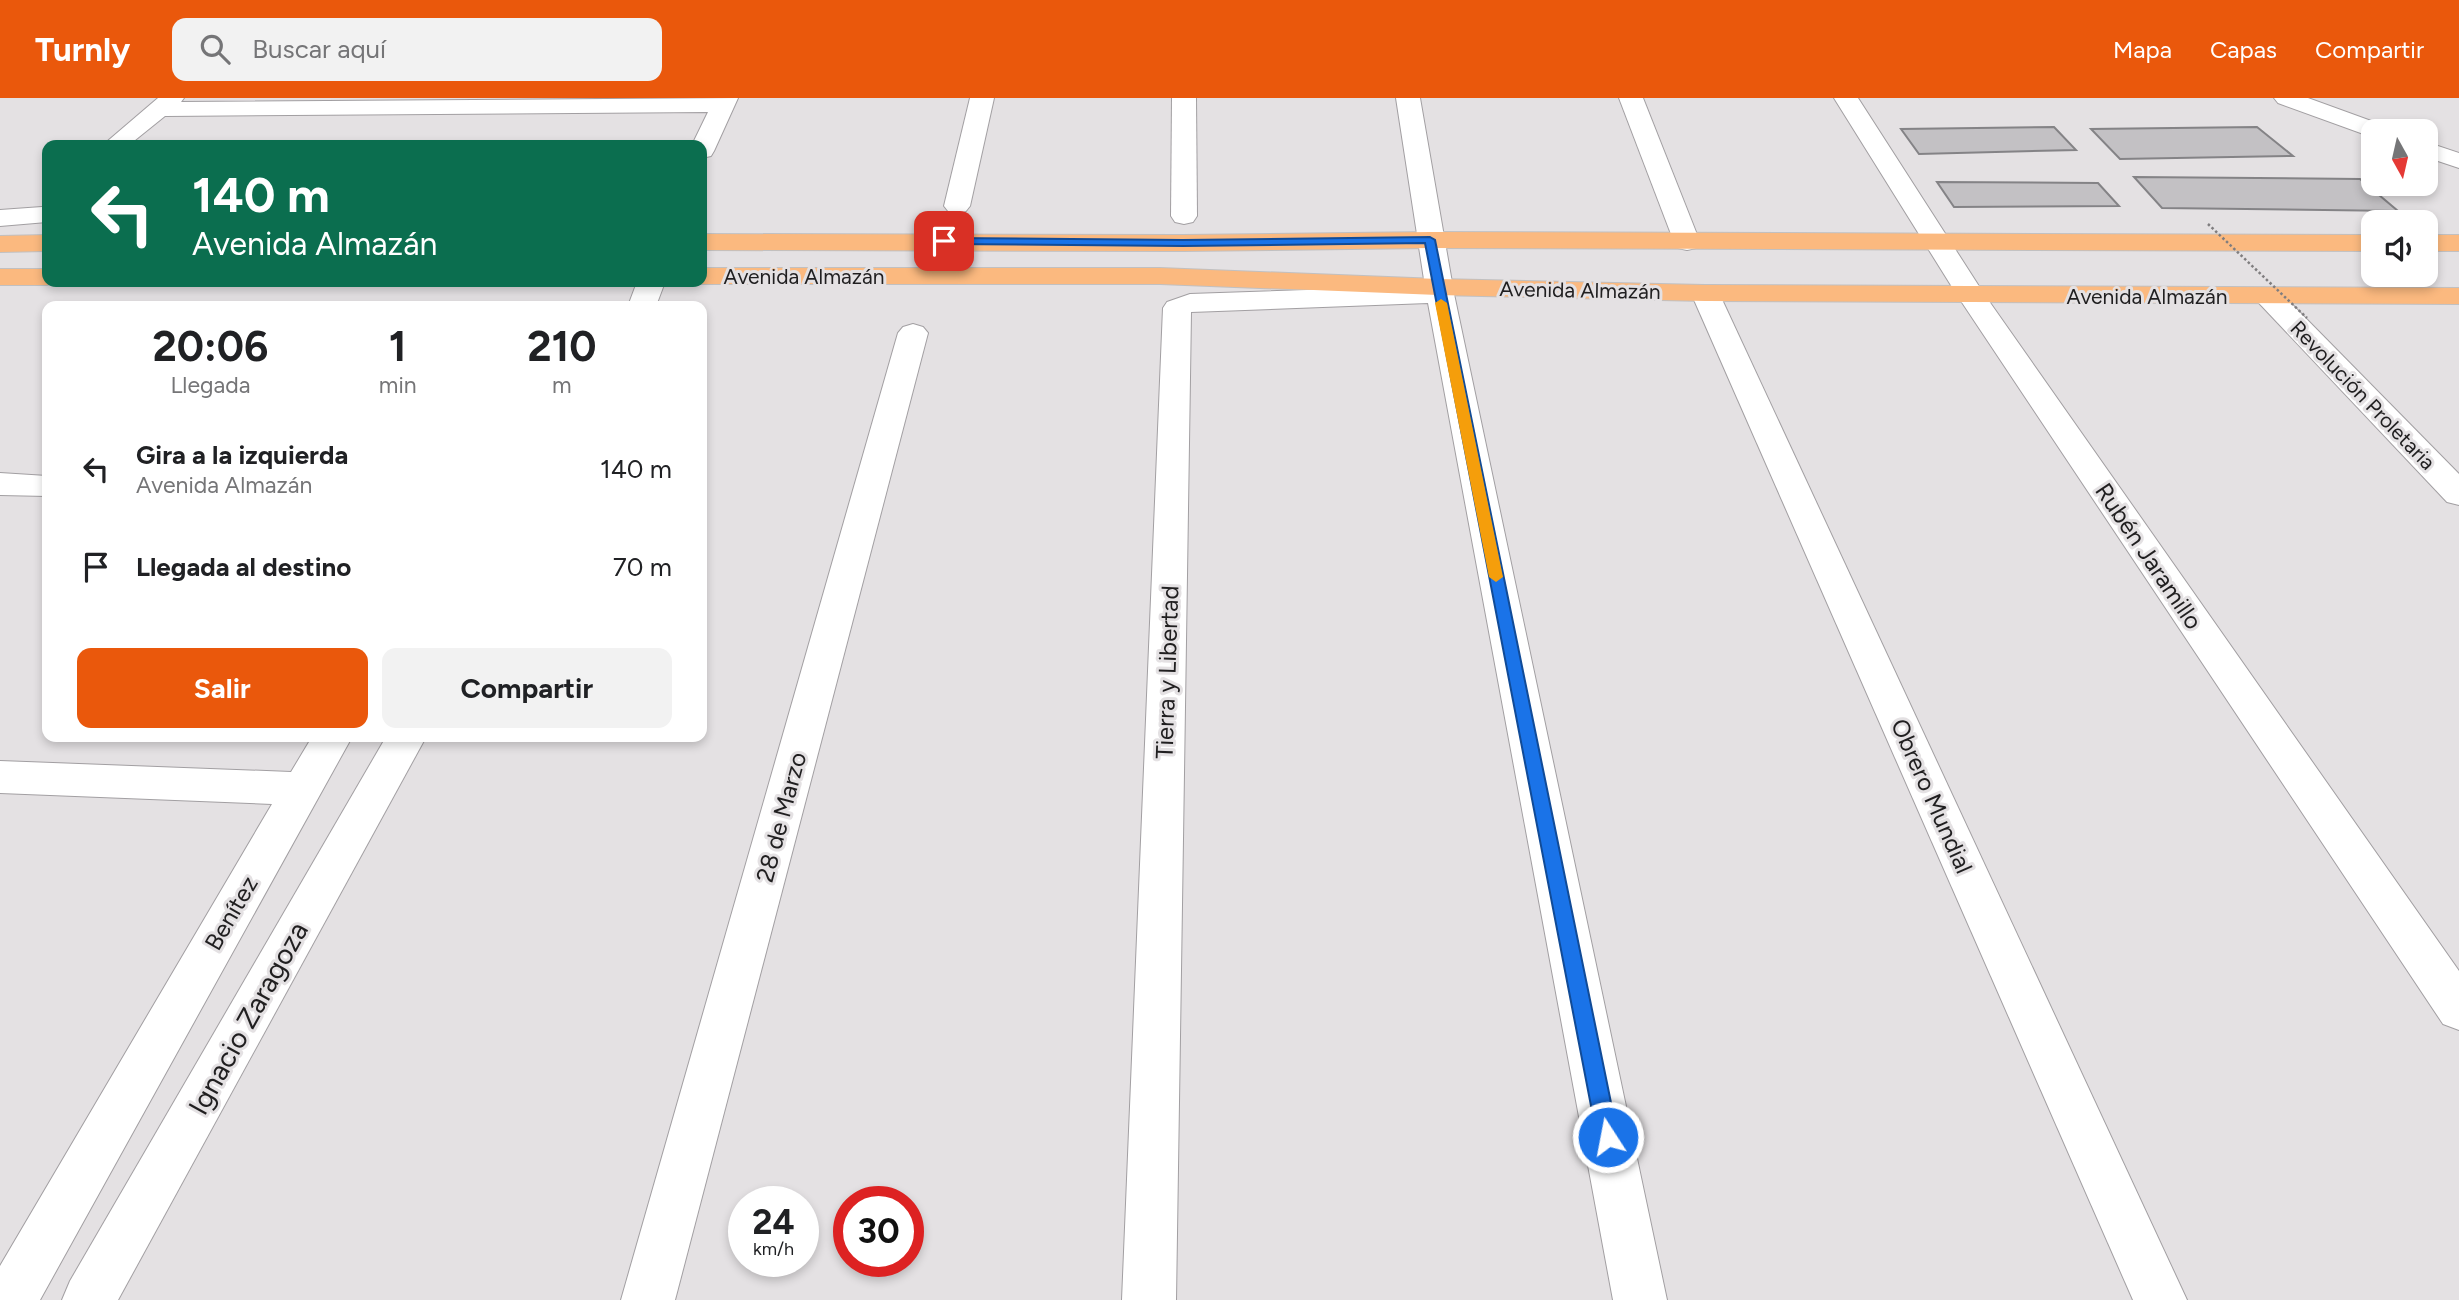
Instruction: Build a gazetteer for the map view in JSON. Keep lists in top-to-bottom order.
{
  "streets": {
    "main road": ["Avenida Almazán"],
    "street": [
      "Revolución Proletaria",
      "Rubén Jaramillo",
      "Tierra y Libertad",
      "Obrero Mundial",
      "28 de Marzo",
      "Benítez",
      "Ignacio Zaragoza"
    ]
  },
  "crossings": [
    ["Avenida Almazán", "Revolución Proletaria"],
    ["Avenida Almazán", "Rubén Jaramillo"],
    ["Avenida Almazán", "Tierra y Libertad"],
    ["Avenida Almazán", "Obrero Mundial"]
  ],
  "north": "bottom",
  "page": {
    "header": "Turnly",
    "search": "Buscar aquí",
    "nav": ["Mapa", "Capas", "Compartir"],
    "turn": ["140 m", "Avenida Almazán"],
    "eta": [
      "20:06",
      "Llegada",
      "1",
      "min",
      "210",
      "m"
    ],
    "list": [
      {
        "name": "Gira a la izquierda",
        "note": "Avenida Almazán",
        "value": "140 m"
      },
      {
        "name": "Llegada al destino",
        "value": "70 m"
      }
    ],
    "buttons": ["Salir", "Compartir"],
    "speed": "24 km/h",
    "limit": "30"
  }
}
